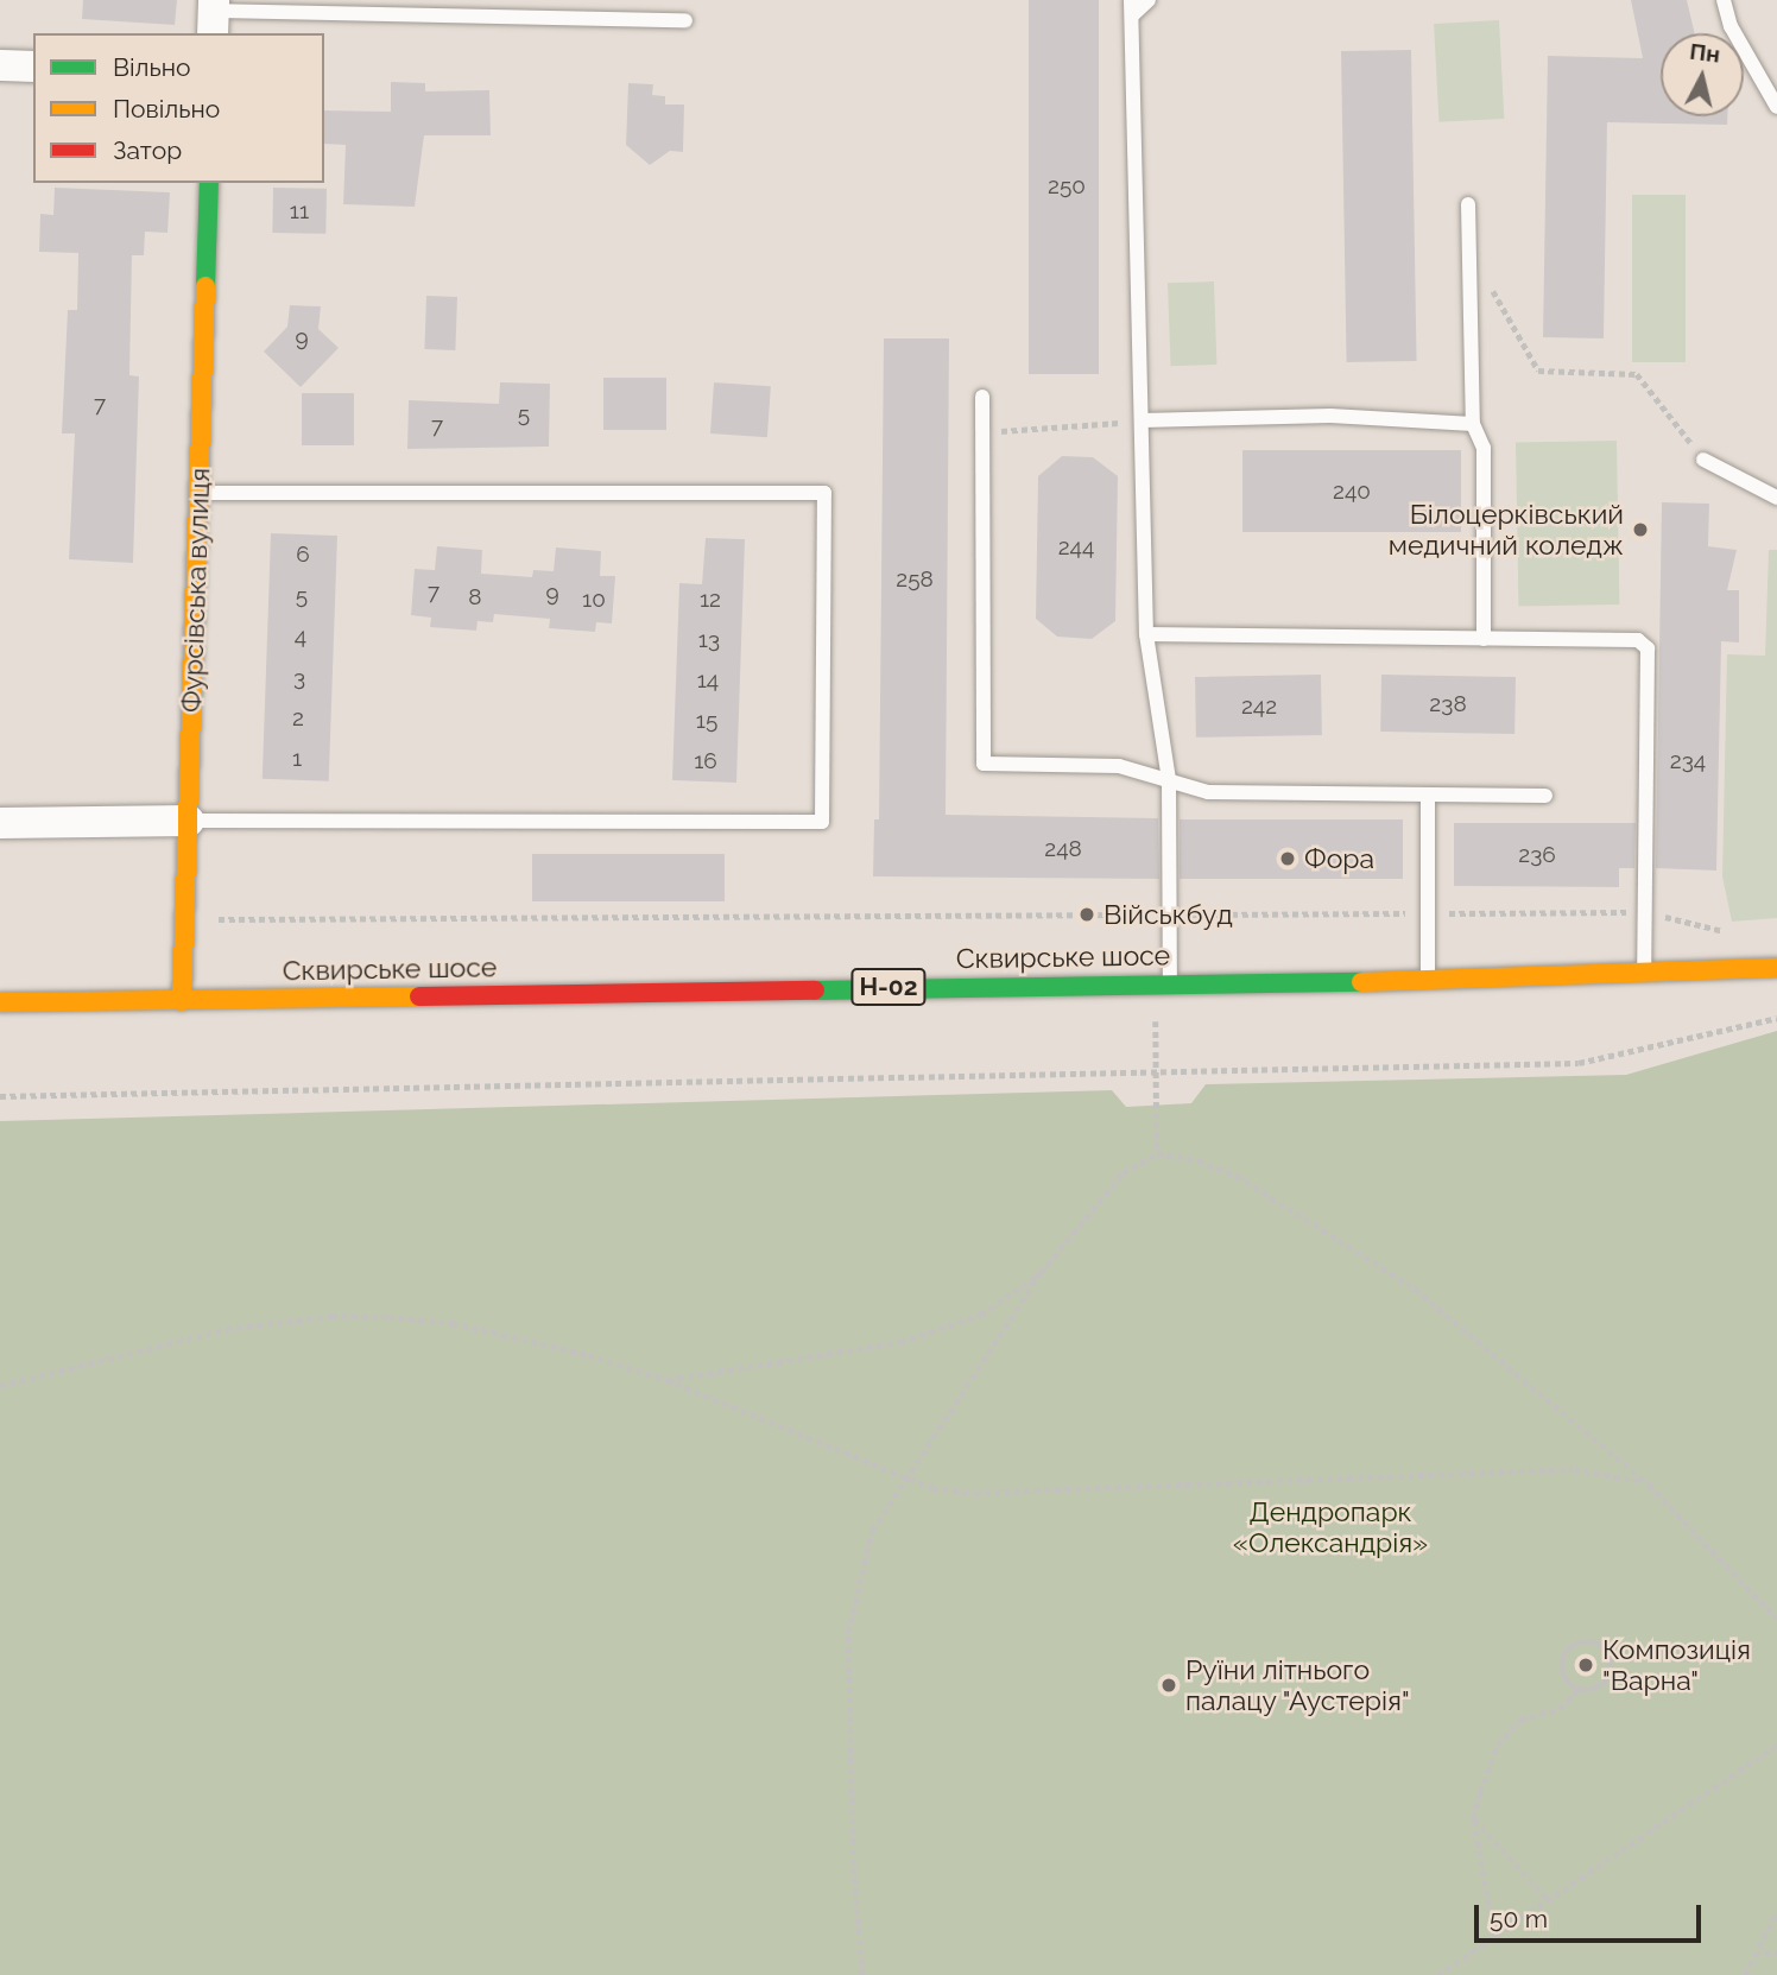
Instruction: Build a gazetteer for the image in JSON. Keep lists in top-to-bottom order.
{
  "streets": {
    "main road": ["Фурсівська вулиця", "Сквирське шосе", "Н-02"]
  },
  "crossings": [
    ["Фурсівська вулиця", "Сквирське шосе"]
  ],
  "parks": ["Дендропарк «Олександрія»"],
  "places": [
    "Білоцерківський медичний коледж",
    "Фора",
    "Військбуд",
    "Композиція \"Варна\"",
    "Руїни літнього палацу \"Аустерія\""
  ],
  "house_numbers": [
    "250",
    "11",
    "9",
    "7",
    "5",
    "7",
    "240",
    "244",
    "6",
    "258",
    "7",
    "9",
    "5",
    "8",
    "10",
    "12",
    "4",
    "13",
    "3",
    "14",
    "238",
    "242",
    "2",
    "15",
    "1",
    "16",
    "234",
    "248",
    "236"
  ],
  "legend": ["Вільно", "Повільно", "Затор"],
  "scale_bar": "50 m",
  "north": "top"
}
